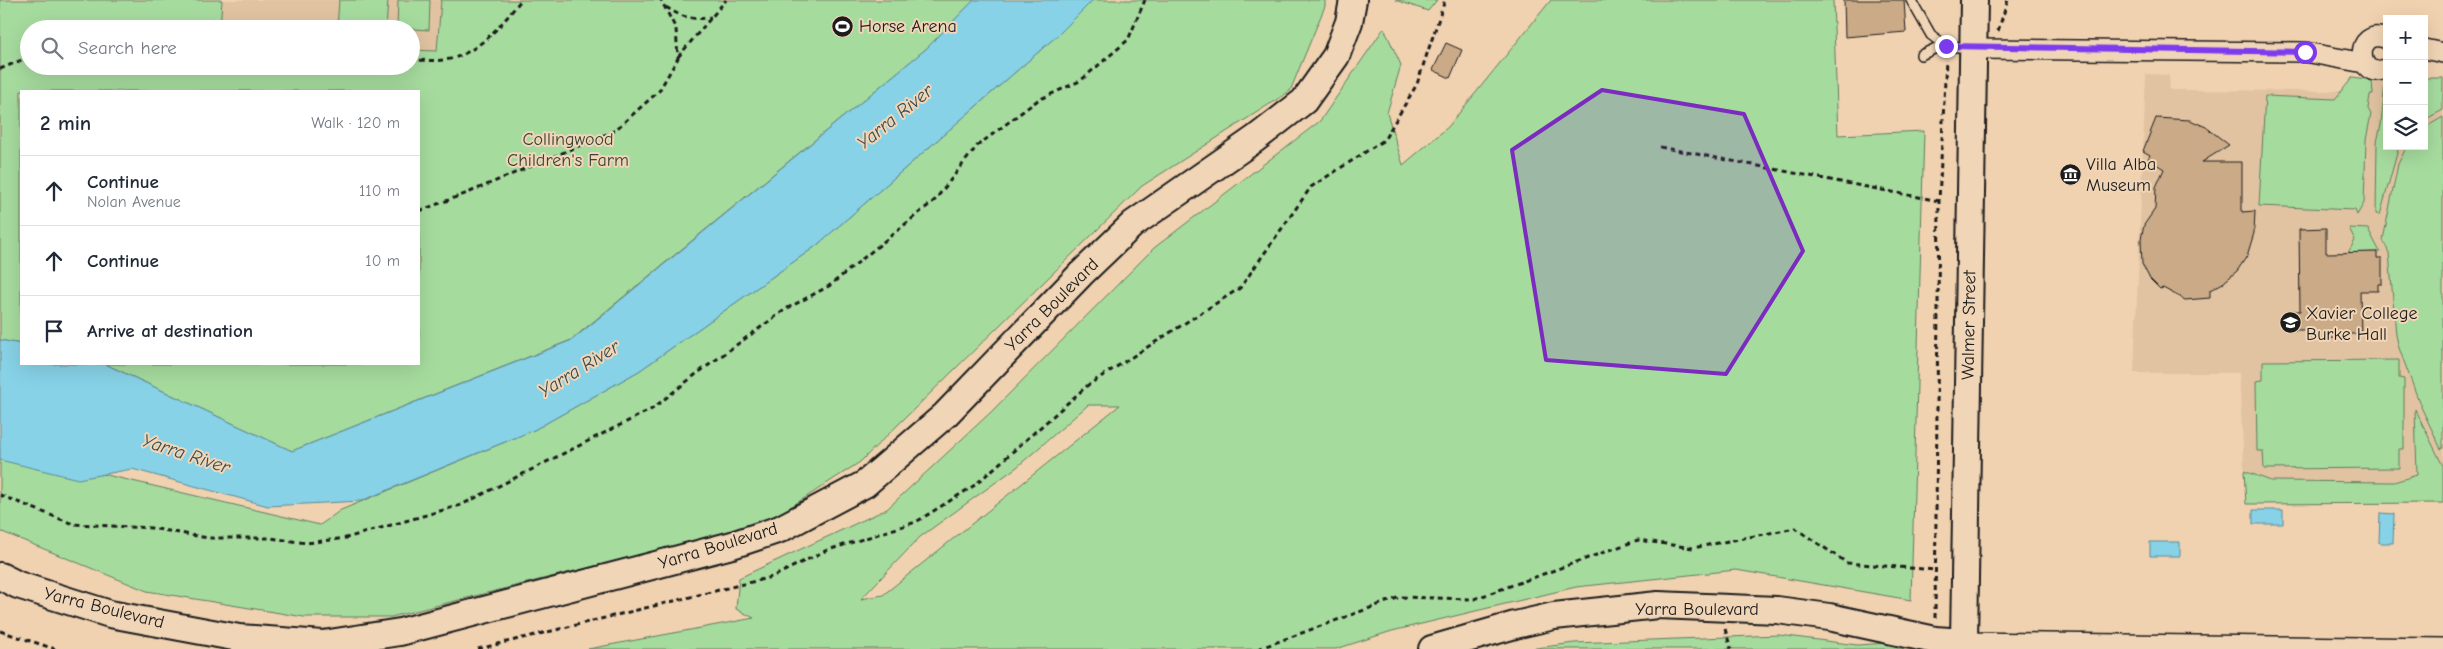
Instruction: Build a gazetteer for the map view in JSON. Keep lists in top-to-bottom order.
{
  "streets": {
    "street": ["Yarra Boulevard", "Walmer Street"]
  },
  "crossings": [
    ["Yarra Boulevard", "Walmer Street"]
  ],
  "water": ["Yarra River"],
  "parks": ["Collingwood Children's Farm"],
  "places": {
    "sports": ["Horse Arena"],
    "museum": ["Villa Alba Museum"],
    "school or university": ["Xavier College Burke Hall"]
  },
  "page": {
    "map_buttons": ["+", "−"],
    "search": "Search here",
    "heading": ["2 min", "Walk · 120 m"],
    "list": [
      ["Continue", "Nolan Avenue", "110 m"],
      ["Continue", "10 m"],
      "Arrive at destination"
    ]
  }
}
